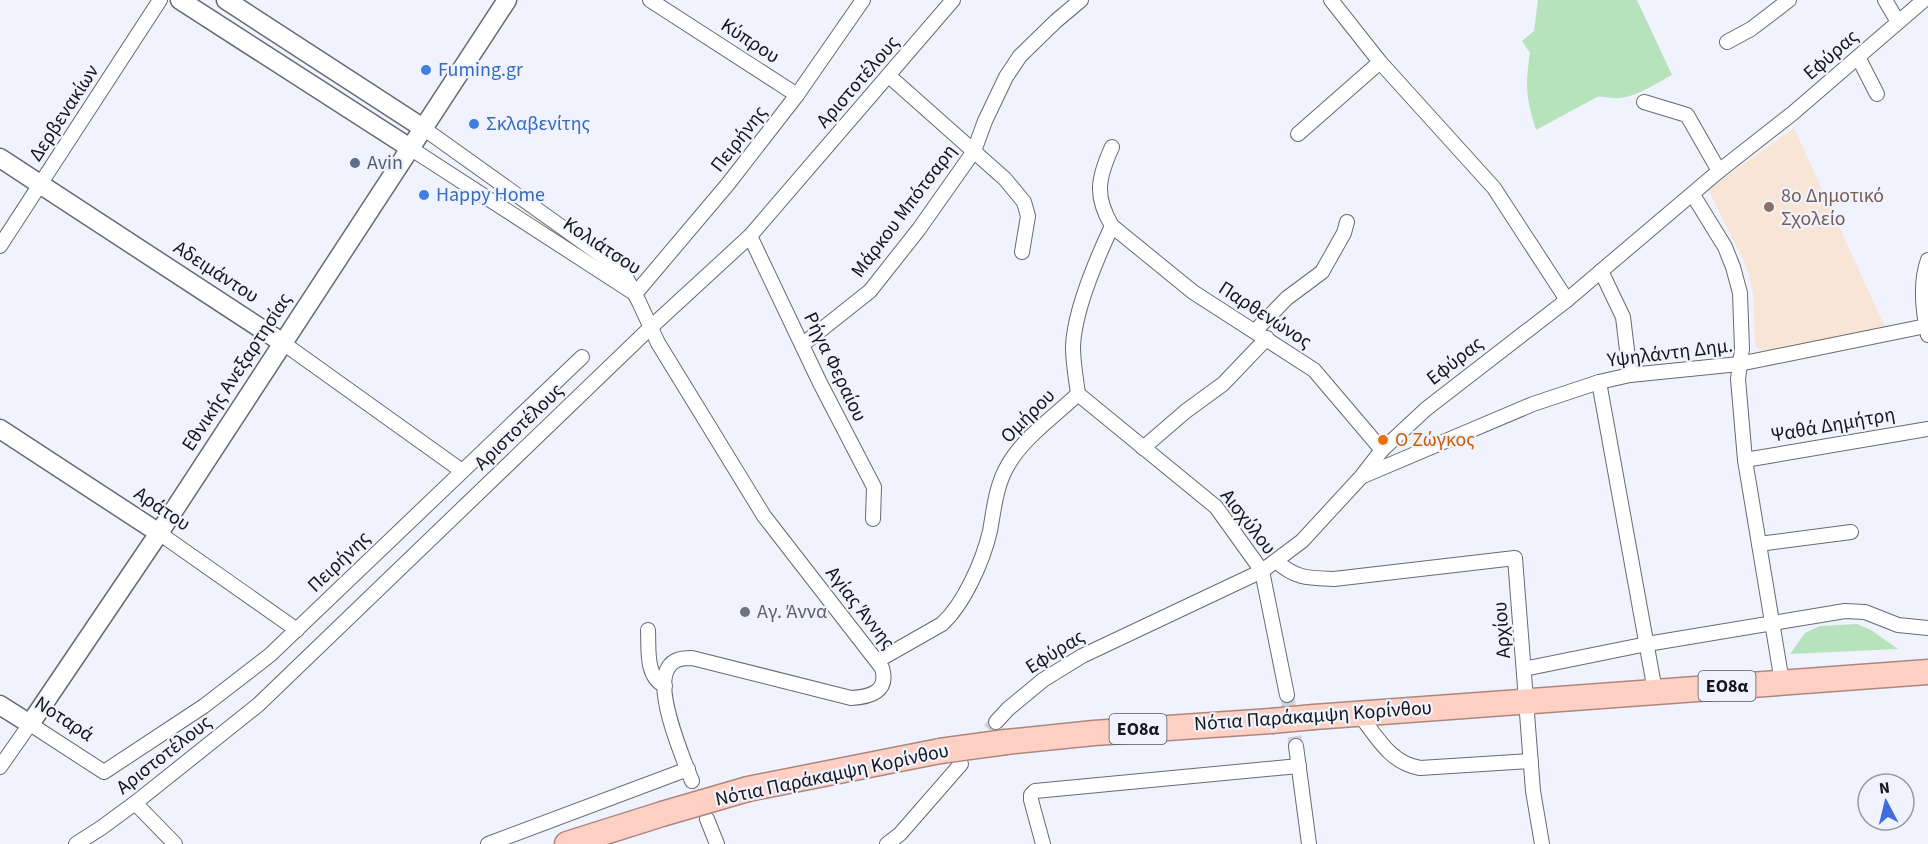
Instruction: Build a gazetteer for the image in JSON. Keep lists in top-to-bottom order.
{
  "streets": {
    "highway": ["ΕΟ8α", "Νότια Παράκαμψη Κορίνθου"],
    "street": [
      "Κύπρου",
      "Εφύρας",
      "Αριστοτέλους",
      "Δερβενακίων",
      "Πειρήνης",
      "Μάρκου Μπότσαρη",
      "Κολιάτσου",
      "Αδειμάντου",
      "Παρθενώνος",
      "Υψηλάντη Δημ.",
      "Ρήγα Φεραίου",
      "Εθνικής Ανεξαρτησίας",
      "Ομήρου",
      "Ψαθά Δημήτρη",
      "Αράτου",
      "Αισχύλου",
      "Αγίας Άννης",
      "Αρχίου",
      "Νοταρά"
    ]
  },
  "crossings": [
    ["Κύπρου", "Πειρήνης"],
    ["Εφύρας", "Παρθενώνος"],
    ["Εφύρας", "Υψηλάντη Δημ."],
    ["Εφύρας", "Αισχύλου"],
    ["Εφύρας", "Αρχίου"],
    ["Εφύρας", "Νότια Παράκαμψη Κορίνθου"],
    ["Αριστοτέλους", "Ρήγα Φεραίου"],
    ["Αριστοτέλους", "Αγίας Άννης"],
    ["Δερβενακίων", "Αδειμάντου"],
    ["Πειρήνης", "Κολιάτσου"],
    ["Πειρήνης", "Αδειμάντου"],
    ["Πειρήνης", "Αράτου"],
    ["Πειρήνης", "Αγίας Άννης"],
    ["Πειρήνης", "Νοταρά"],
    ["Μάρκου Μπότσαρη", "Ρήγα Φεραίου"],
    ["Κολιάτσου", "Εθνικής Ανεξαρτησίας"],
    ["Κολιάτσου", "Αγίας Άννης"],
    ["Αδειμάντου", "Εθνικής Ανεξαρτησίας"],
    ["Παρθενώνος", "Ομήρου"],
    ["Εθνικής Ανεξαρτησίας", "Αράτου"],
    ["Εθνικής Ανεξαρτησίας", "Νοταρά"],
    ["Ομήρου", "Αισχύλου"],
    ["Ομήρου", "Αγίας Άννης"],
    ["Αρχίου", "Νότια Παράκαμψη Κορίνθου"]
  ],
  "places": [
    "Fuming.gr",
    "Σκλαβενίτης",
    "Avin",
    "Happy Home",
    "8ο Δημοτικό Σχολείο",
    "Ο Ζώγκος",
    "Αγ. Άννα"
  ],
  "north": "top"
}
